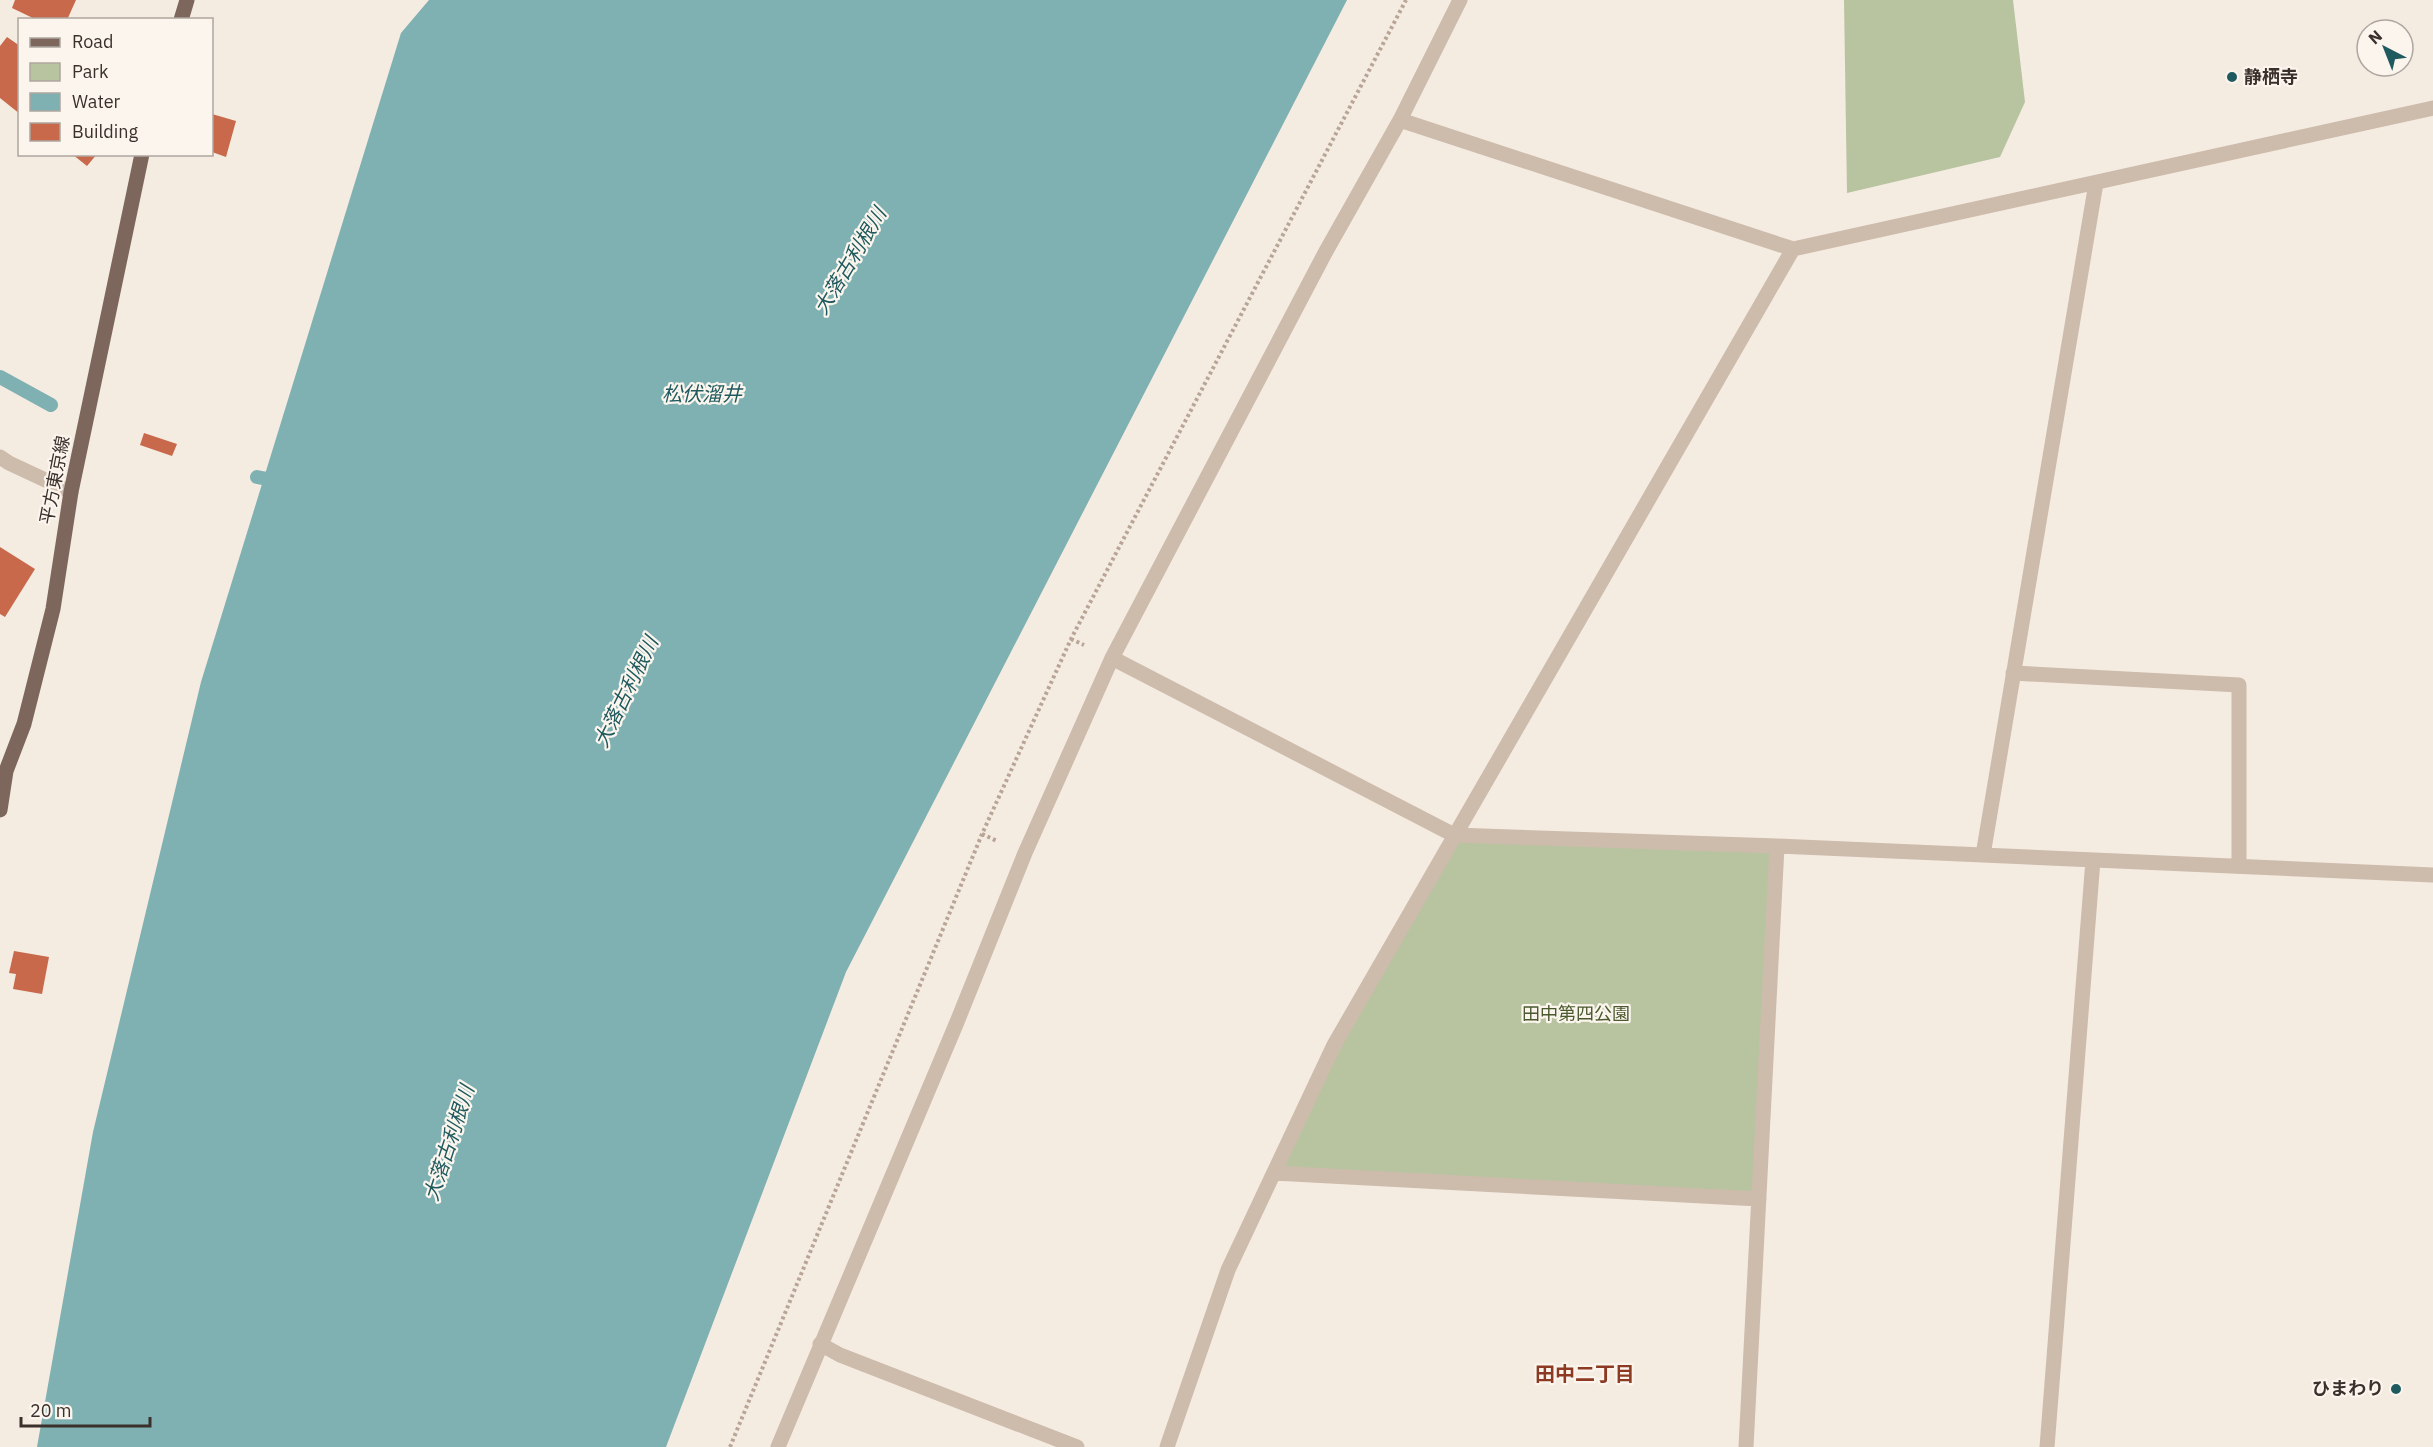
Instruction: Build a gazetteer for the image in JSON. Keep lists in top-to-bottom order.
{
  "streets": {
    "main road": ["平方東京線"]
  },
  "districts": ["田中二丁目"],
  "water": ["大落古利根川", "松伏溜井"],
  "parks": ["田中第四公園"],
  "places": ["静栖寺", "ひまわり"],
  "legend": [
    "Road",
    "Park",
    "Water",
    "Building"
  ],
  "scale_bar": "20 m",
  "north": "top left"
}
